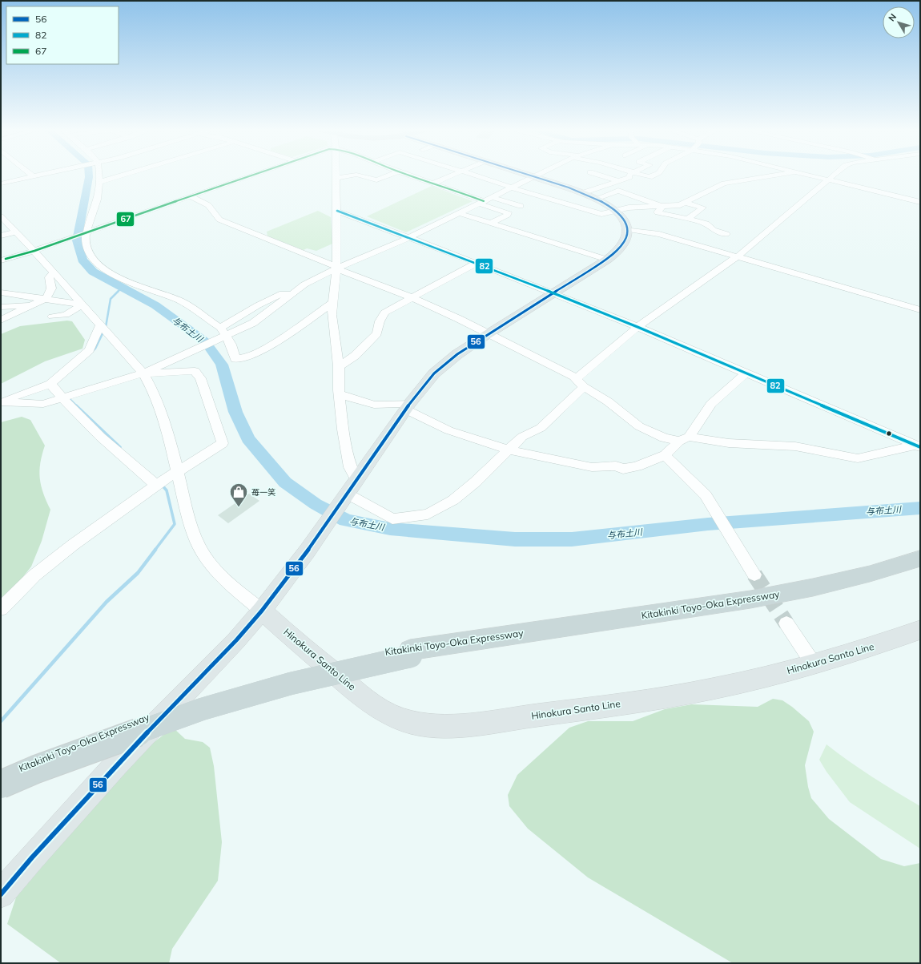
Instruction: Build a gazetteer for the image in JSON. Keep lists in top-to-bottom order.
{
  "streets": {
    "highway": ["Kitakinki Toyo-Oka Expressway"],
    "main road": ["Hinokura Santo Line"]
  },
  "water": ["与布土川"],
  "places": {
    "shop": ["苺一笑"]
  },
  "lines": ["transit line 56", "transit line 67", "transit line 82"],
  "legend": ["56", "82", "67"],
  "north": "top left"
}
